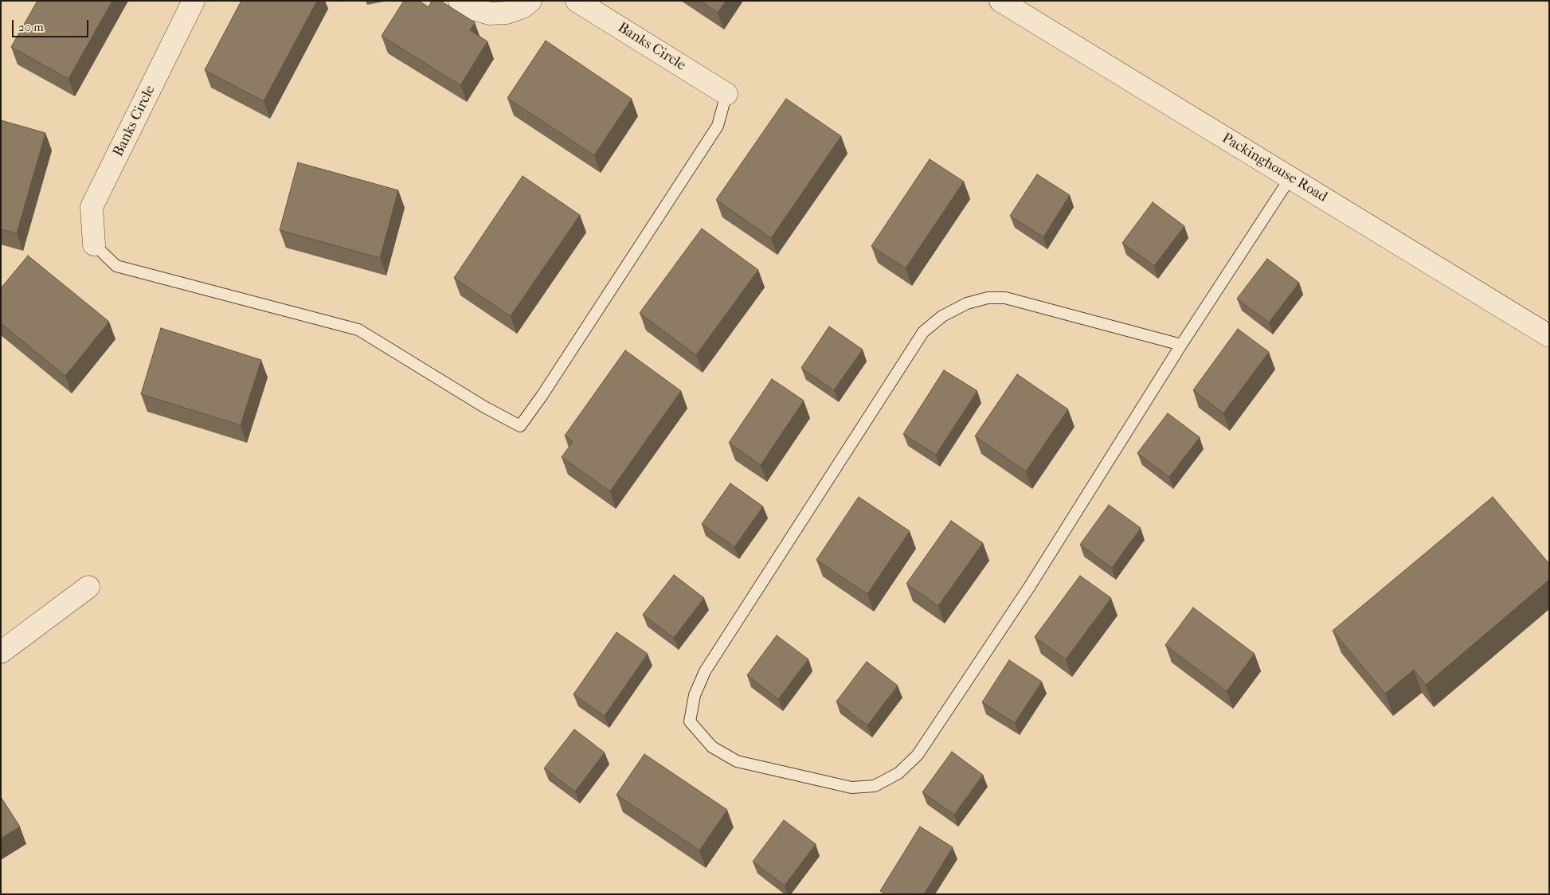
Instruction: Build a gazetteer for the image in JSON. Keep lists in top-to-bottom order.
{
  "streets": {
    "street": ["Banks Circle", "Packinghouse Road"]
  },
  "scale_bar": "20 m"
}
